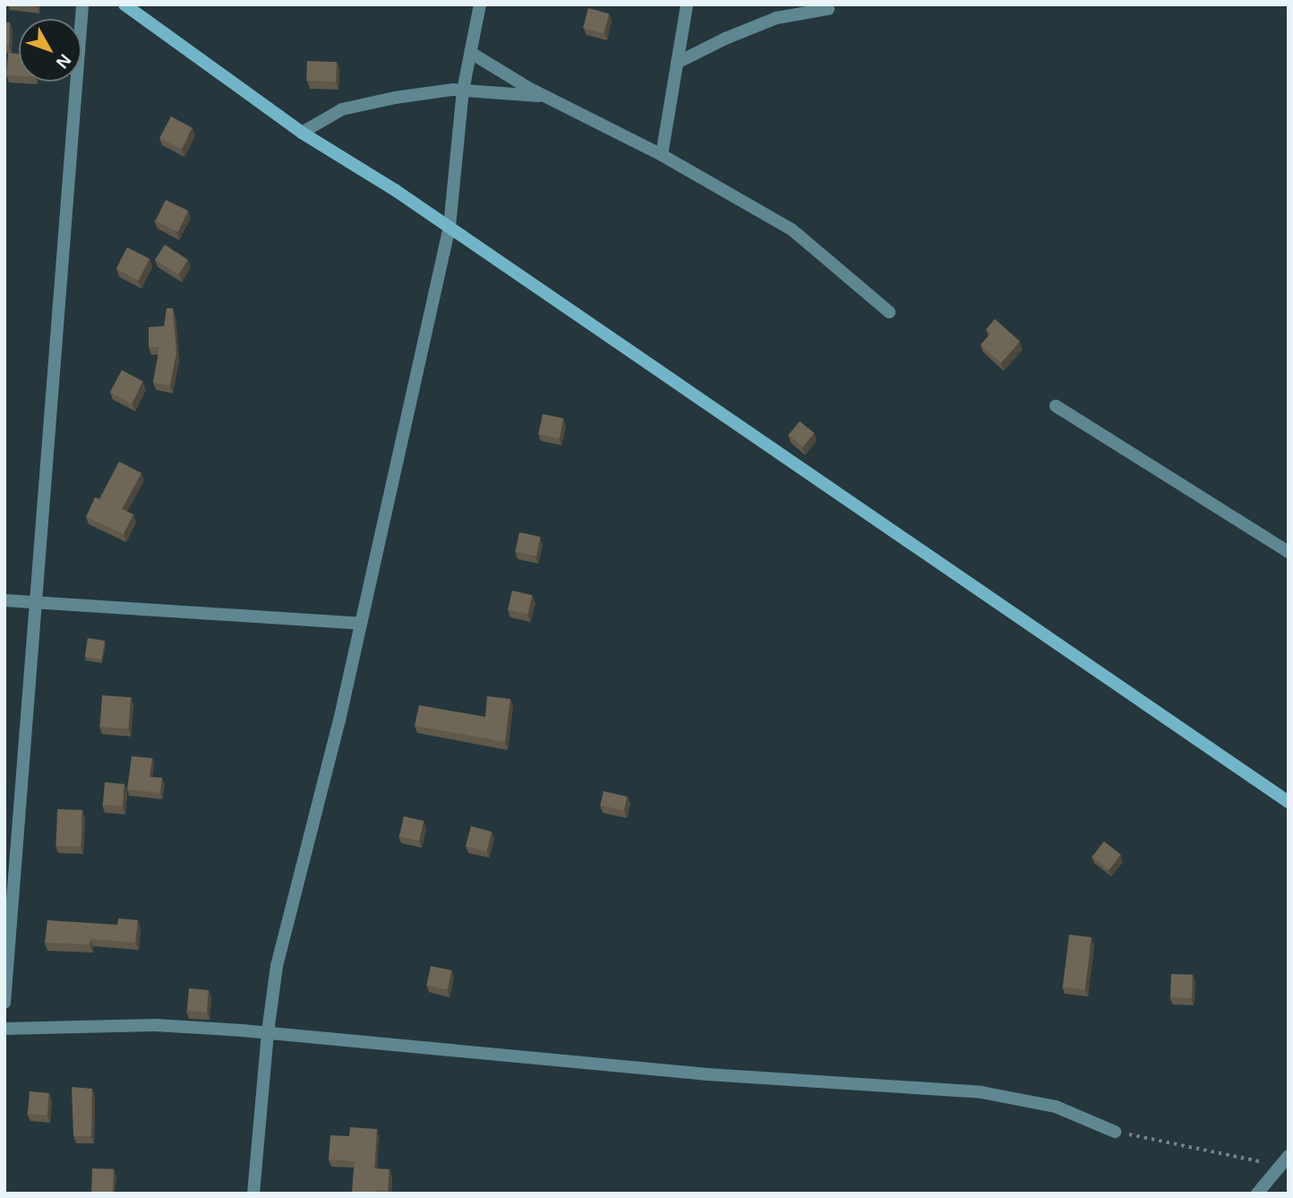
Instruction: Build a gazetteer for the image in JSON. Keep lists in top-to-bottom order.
{
  "north": "bottom right"
}
